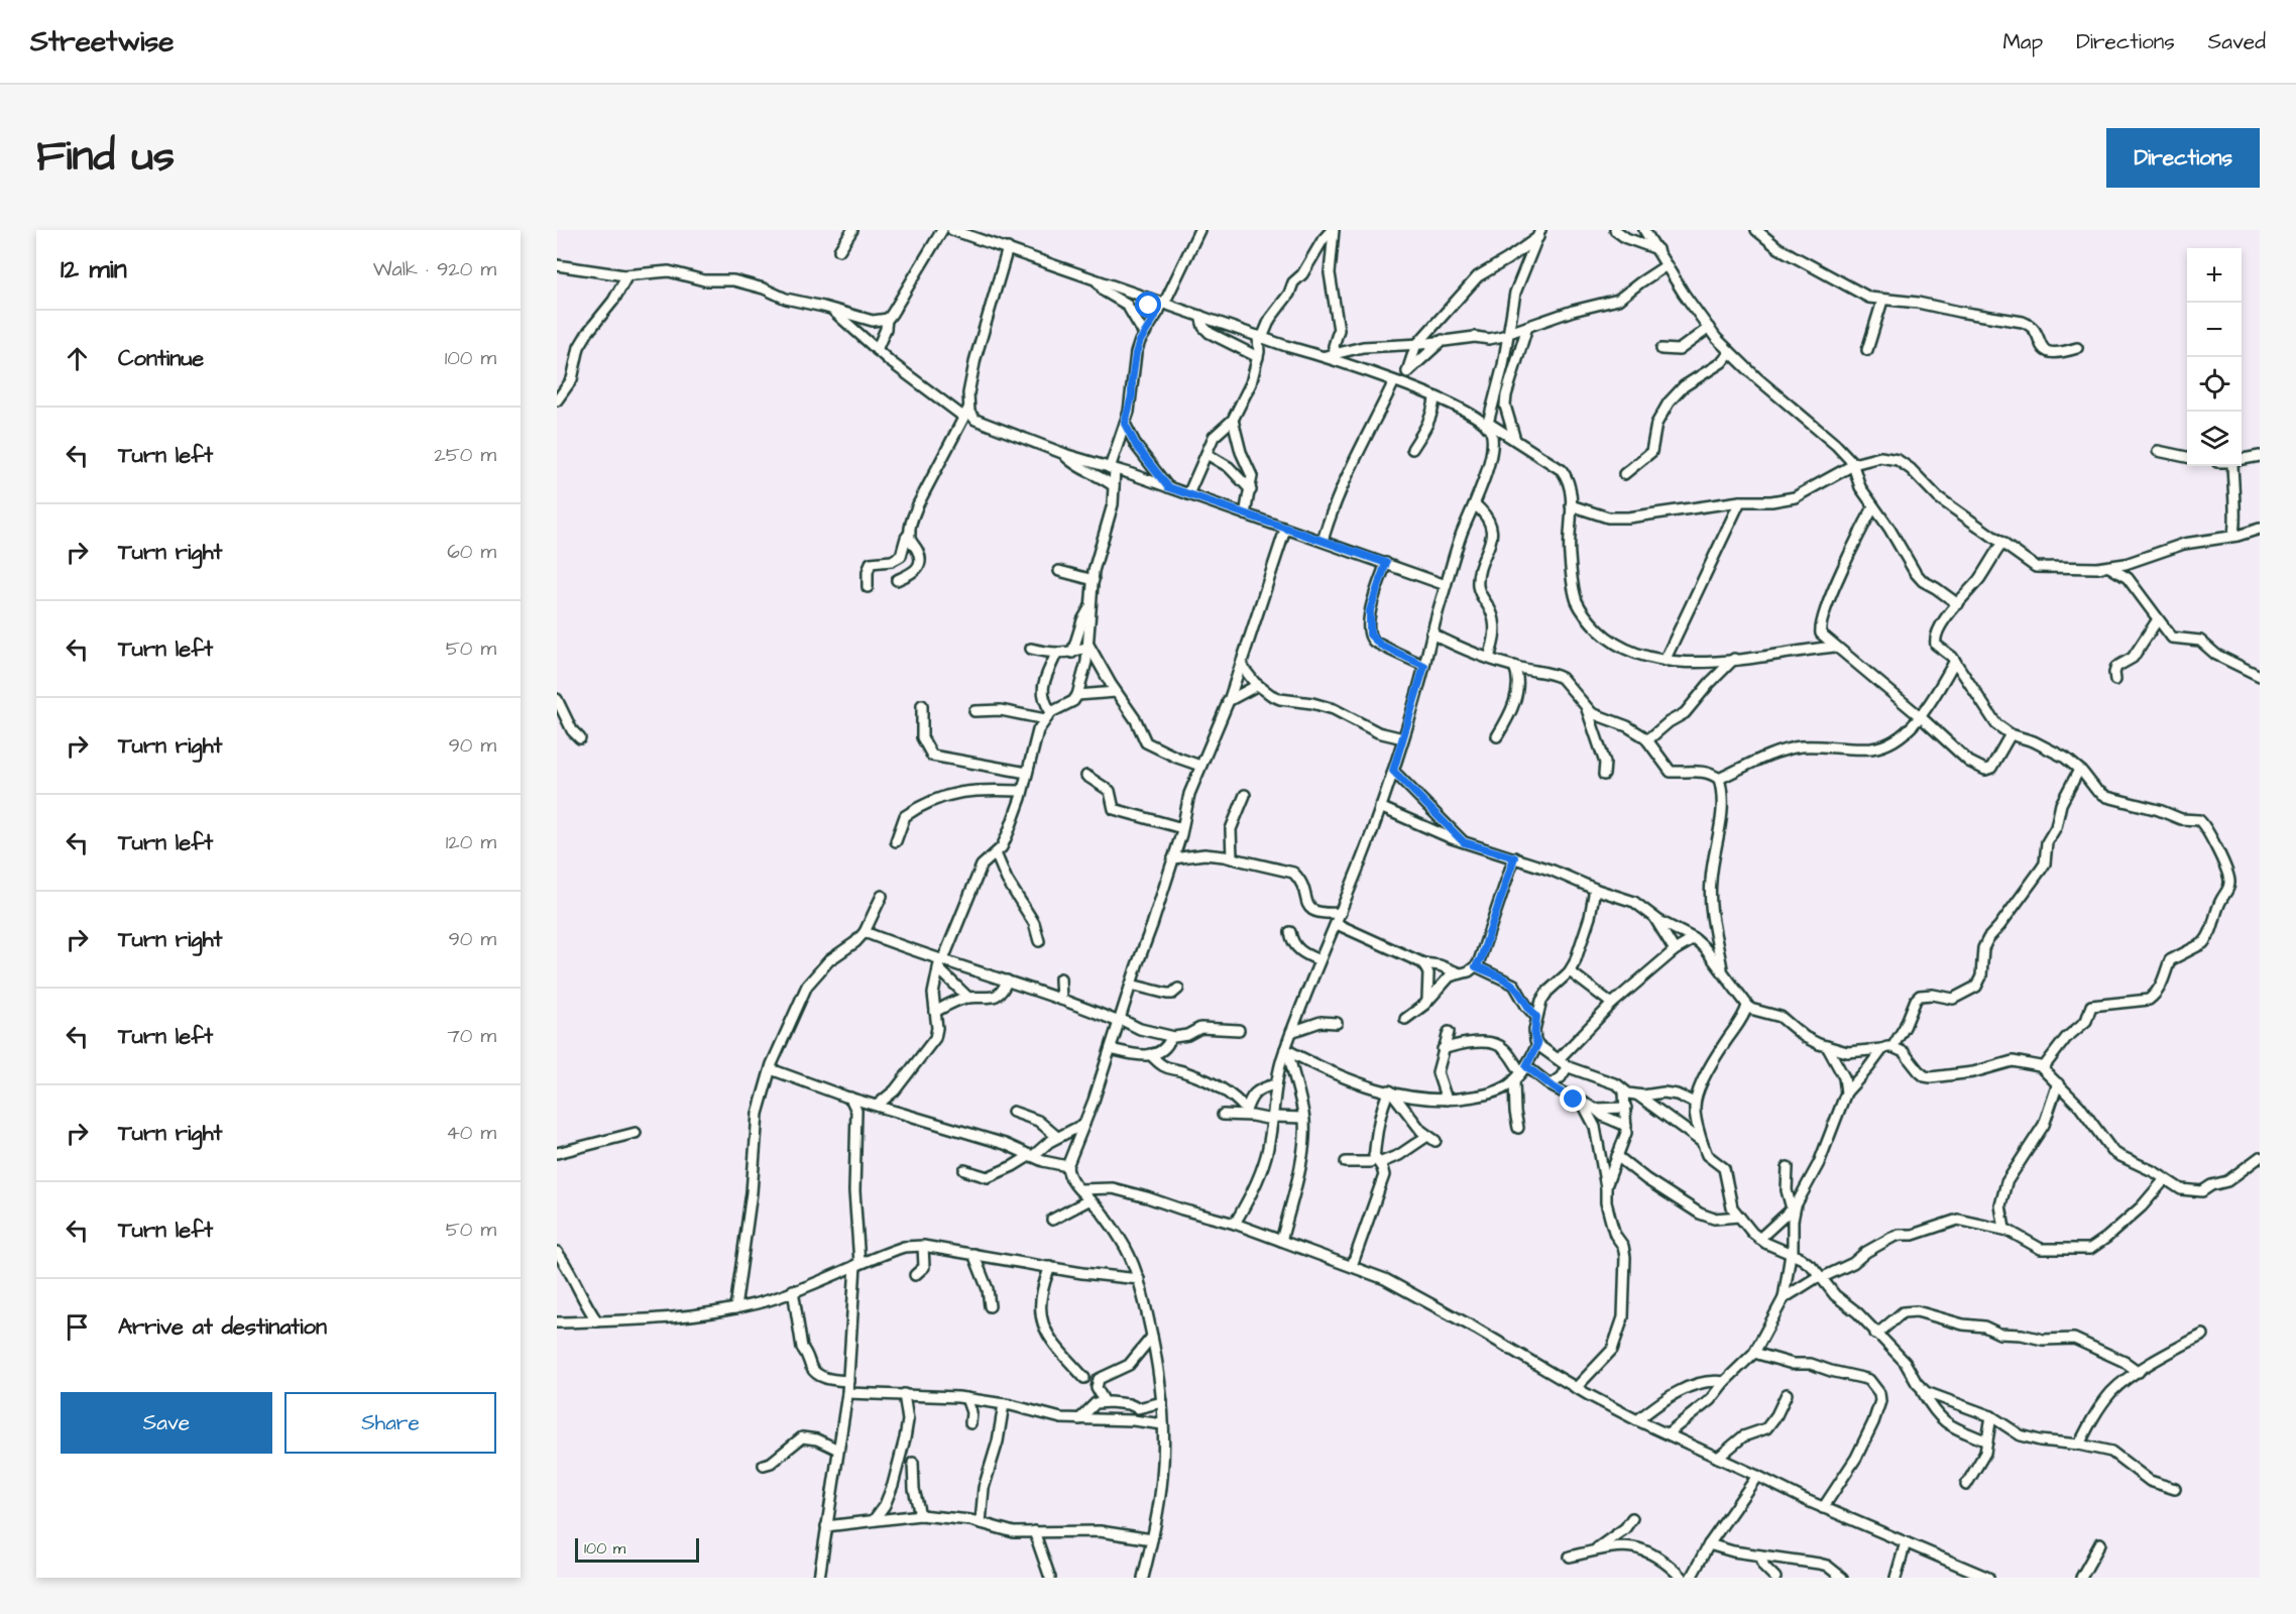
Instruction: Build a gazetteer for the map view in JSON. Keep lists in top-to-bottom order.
{
  "scale_bar": "100 m",
  "page": {
    "header": "Streetwise",
    "nav": ["Map", "Directions", "Saved"],
    "title": "Find us",
    "buttons": [
      "Directions",
      ["Save", "Share"]
    ],
    "heading": ["12 min", "Walk · 920 m"],
    "map_buttons": ["+", "−"],
    "list": [
      ["Continue", "100 m"],
      ["Turn left", "250 m"],
      ["Turn right", "60 m"],
      ["Turn left", "50 m"],
      ["Turn right", "90 m"],
      ["Turn left", "120 m"],
      ["Turn right", "90 m"],
      ["Turn left", "70 m"],
      ["Turn right", "40 m"],
      ["Turn left", "50 m"],
      "Arrive at destination"
    ],
    "scale": "100 m"
  }
}
